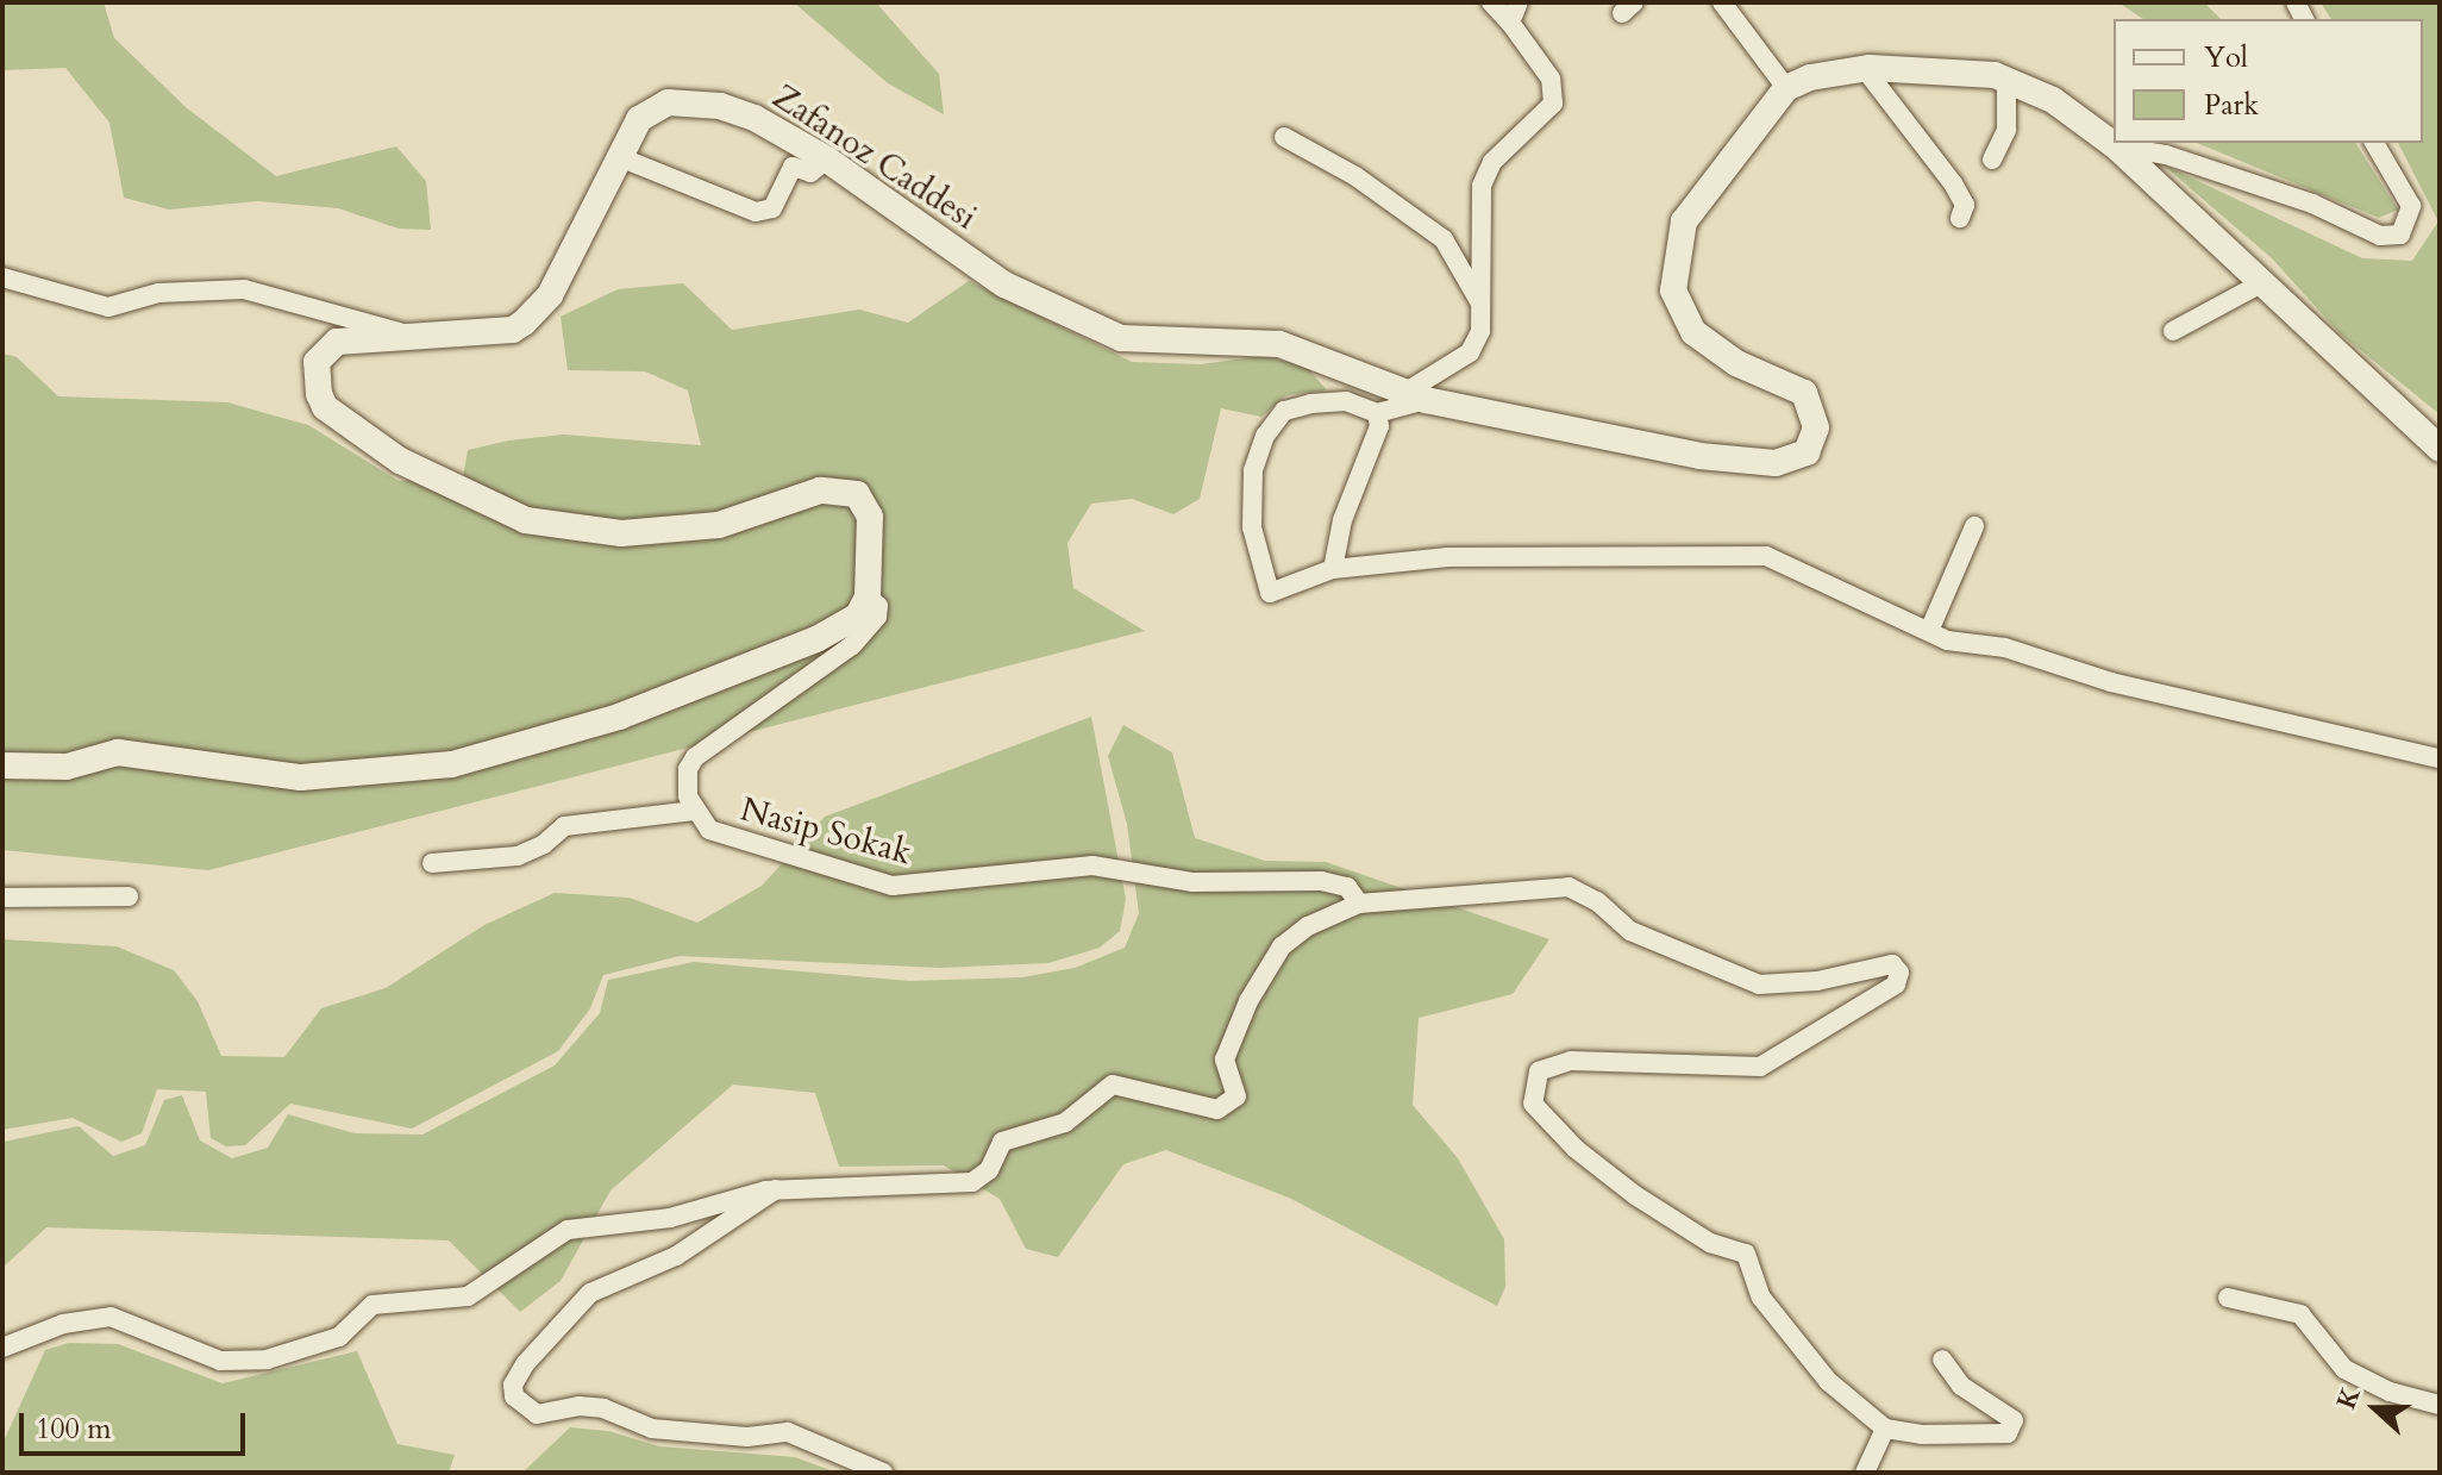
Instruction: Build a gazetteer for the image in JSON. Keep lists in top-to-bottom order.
{
  "streets": {
    "street": ["Zafanoz Caddesi", "Nasip Sokak"]
  },
  "legend": ["Yol", "Park"],
  "scale_bar": "100 m",
  "north": "left"
}
